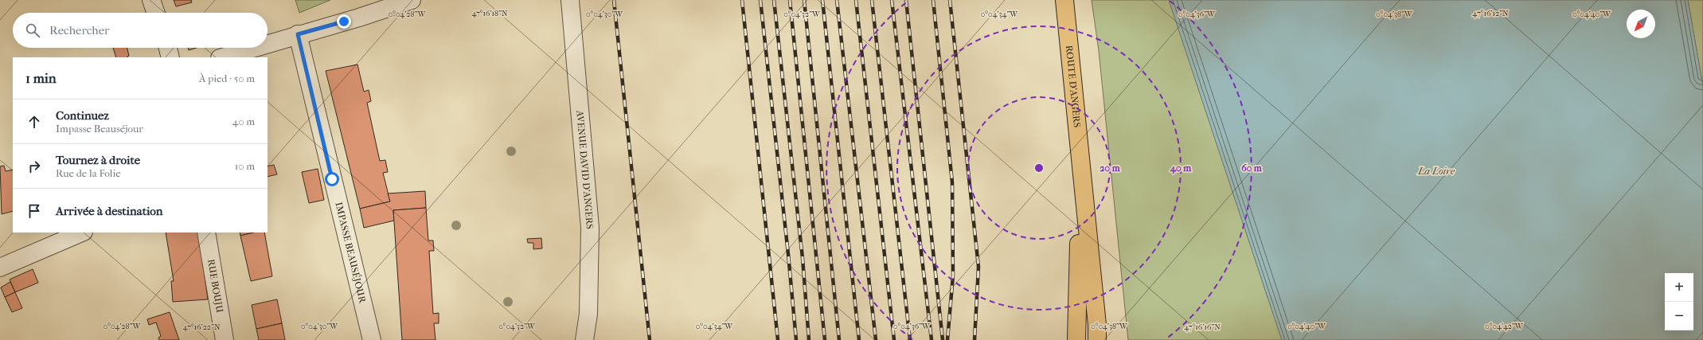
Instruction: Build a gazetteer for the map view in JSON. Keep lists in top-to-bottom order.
{
  "streets": {
    "main road": ["ROUTE D'ANGERS"],
    "street": ["AVENUE DAVID D'ANGERS", "IMPASSE BEAUSÉJOUR", "RUE BOUJU"]
  },
  "water": ["La Loire"],
  "north": "bottom left",
  "page": {
    "search": "Rechercher",
    "heading": ["1 min", "À pied · 50 m"],
    "list": [
      ["Continuez", "Impasse Beauséjour", "40 m"],
      ["Tournez à droite", "Rue de la Folie", "10 m"],
      "Arrivée à destination"
    ],
    "map_buttons": ["+", "−"]
  },
  "coordinates": [
    "47°16'18\"N",
    "47°16'12\"N",
    "0°04'32\"W",
    "0°04'36\"W",
    "0°04'38\"W",
    "0°04'40\"W",
    "0°04'28\"W",
    "0°04'30\"W",
    "0°04'34\"W",
    "0°04'42\"W",
    "47°16'22\"N",
    "47°16'16\"N"
  ],
  "rings": ["20 m", "40 m", "60 m"]
}
